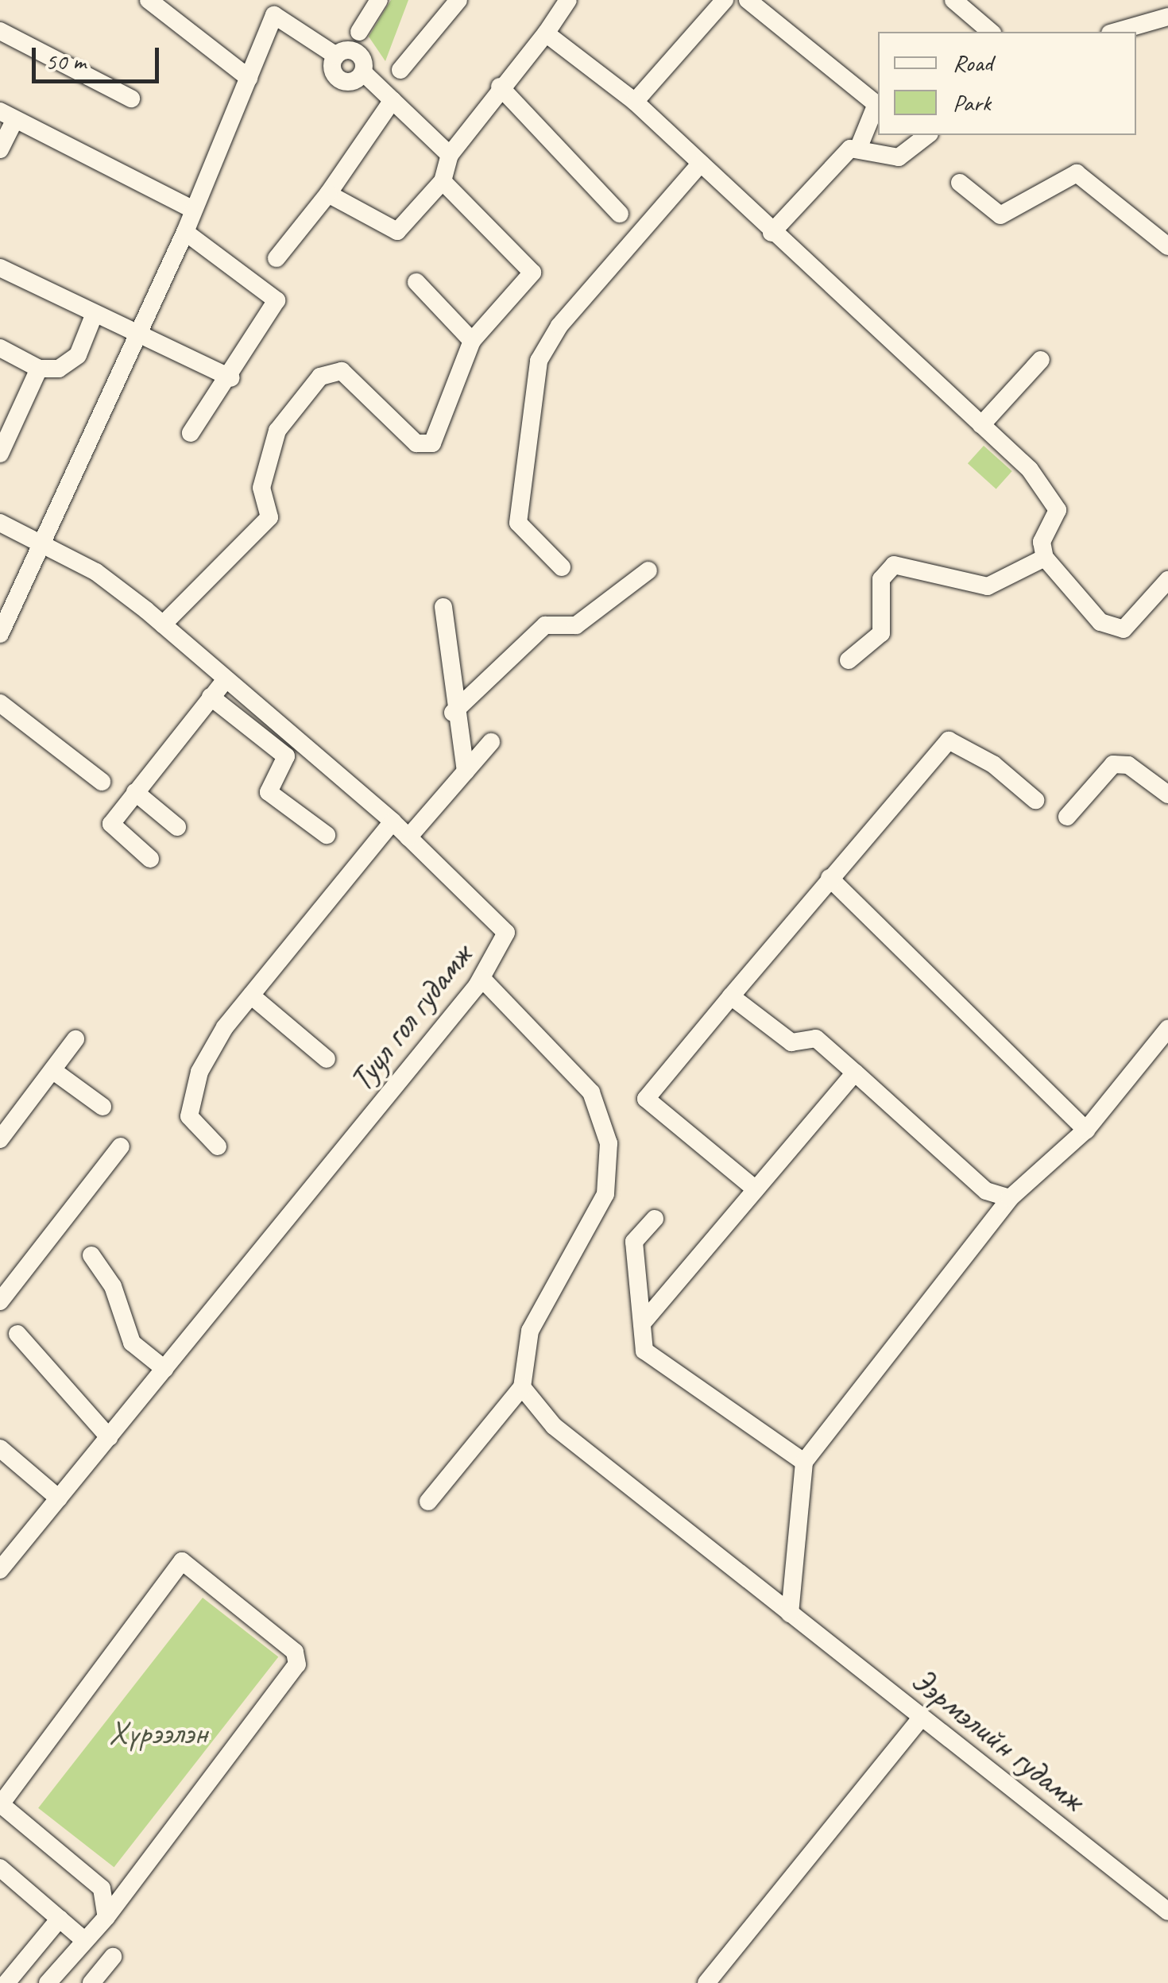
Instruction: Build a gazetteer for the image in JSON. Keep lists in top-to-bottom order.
{
  "streets": {
    "street": ["Туул гол гудамж", "Ээрмэлийн гудамж"]
  },
  "parks": ["Хүрээлэн"],
  "legend": ["Road", "Park"],
  "scale_bar": "50 m"
}
